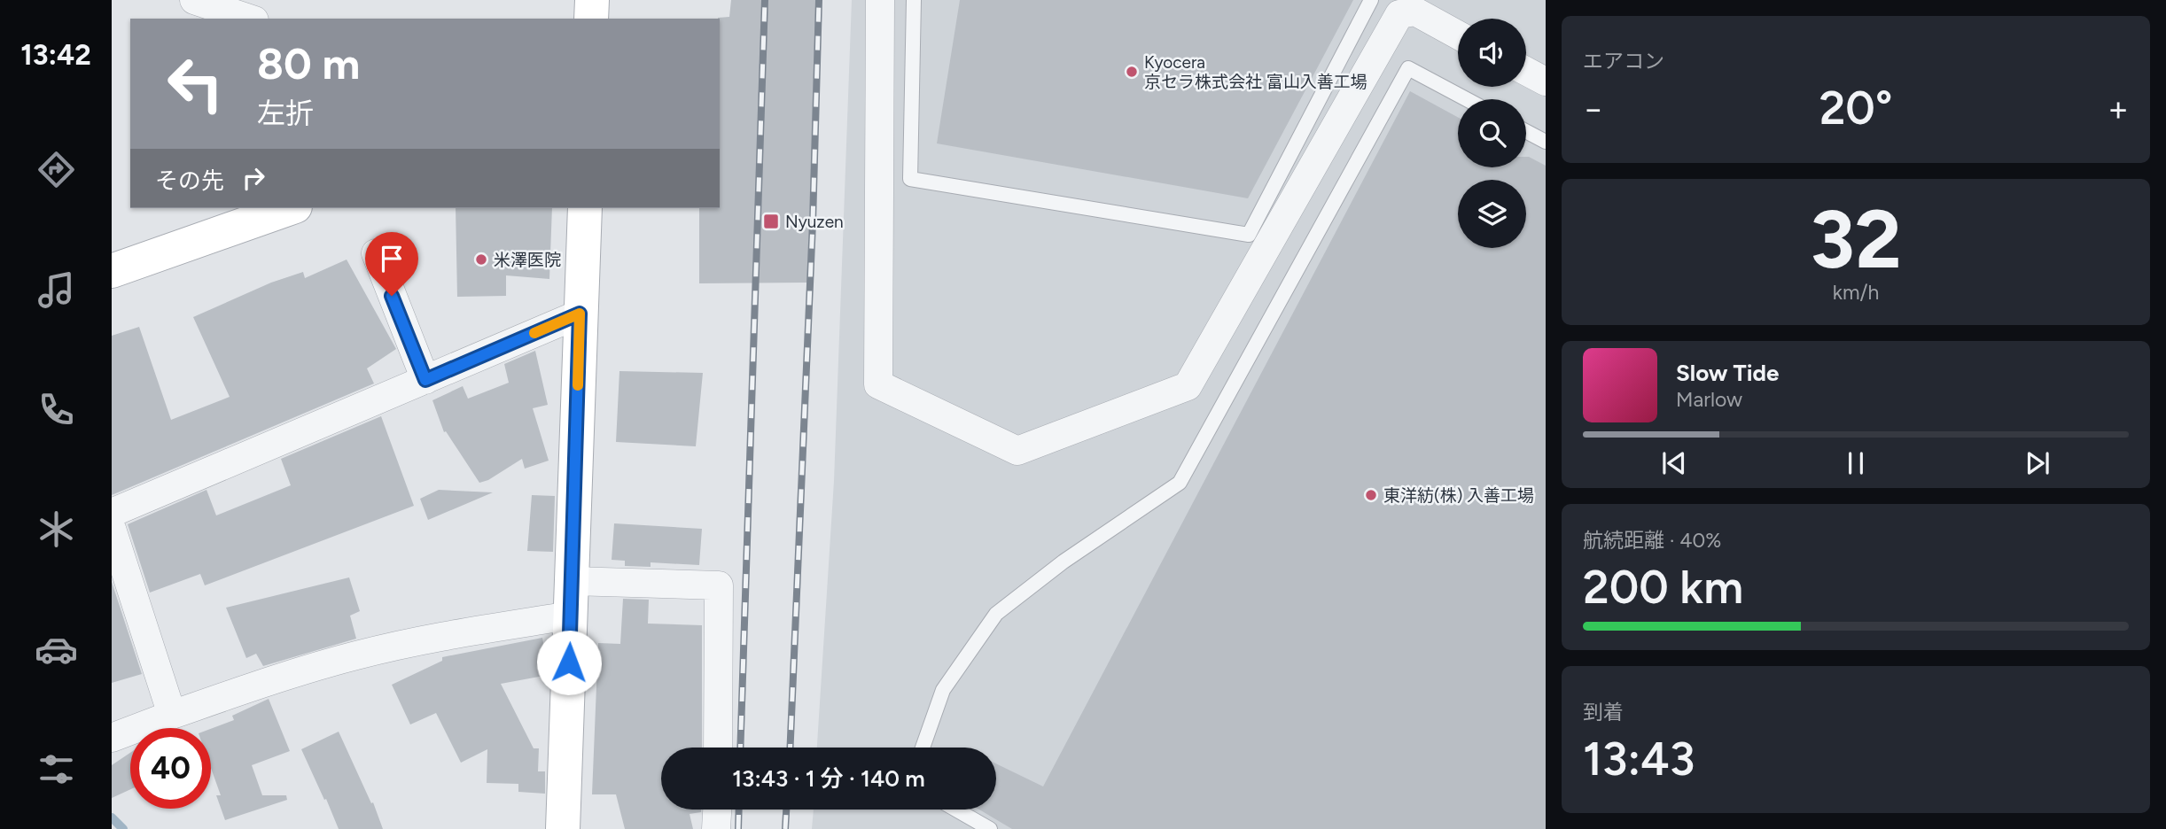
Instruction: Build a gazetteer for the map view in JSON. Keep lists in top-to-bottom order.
{
  "places": {
    "other": ["Kyocera 京セラ株式会社 富山入善工場", "米澤医院", "東洋紡(株) 入善工場"],
    "transit": ["Nyuzen"]
  },
  "page": {
    "tabs": "13:42",
    "tile": [
      "エアコン",
      ["32", "km/h"],
      ["航続距離 · 40%", "200 km"],
      ["到着", "13:43"]
    ],
    "turn": ["80 m", "左折"],
    "heat": ["−", "20°", "+"],
    "then": "その先",
    "song": ["Slow Tide", "Marlow"],
    "limit": "40",
    "trip": "13:43 · 1 分 · 140 m"
  }
}
